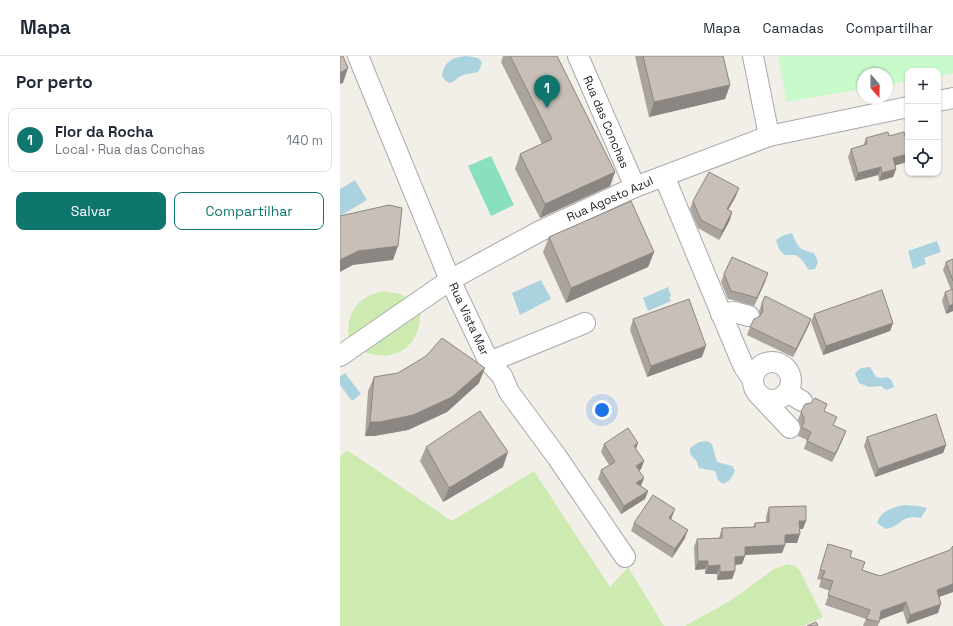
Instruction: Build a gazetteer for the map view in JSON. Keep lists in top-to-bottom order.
{
  "streets": {
    "street": ["Rua das Conchas", "Rua Agosto Azul", "Rua Vista Mar"]
  },
  "crossings": [
    ["Rua das Conchas", "Rua Agosto Azul"],
    ["Rua Agosto Azul", "Rua Vista Mar"]
  ],
  "north": "bottom",
  "page": {
    "header": "Mapa",
    "nav": ["Mapa", "Camadas", "Compartilhar"],
    "heading": "Por perto",
    "map_buttons": ["+", "−"],
    "pins": "1",
    "list": [
      {
        "mark": "1",
        "name": "Flor da Rocha",
        "note": "Local · Rua das Conchas",
        "value": "140 m"
      }
    ],
    "buttons": ["Salvar", "Compartilhar"]
  }
}
